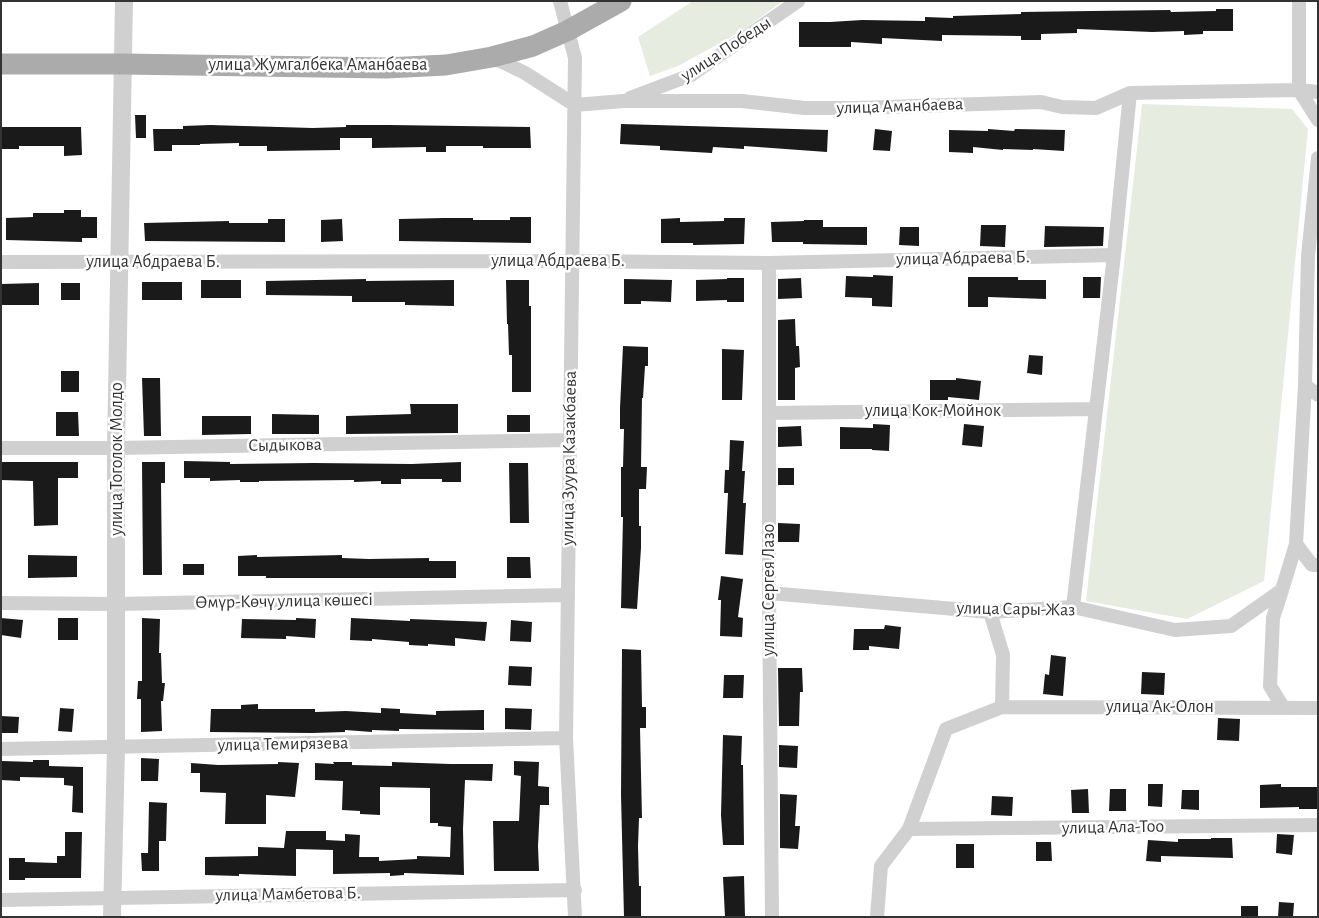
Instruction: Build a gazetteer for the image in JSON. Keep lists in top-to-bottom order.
{
  "streets": {
    "main road": ["улица Жумгалбека Аманбаева"],
    "street": [
      "улица Победы",
      "улица Аманбаева",
      "улица Абдраева Б.",
      "улица Кок-Мойнок",
      "Сыдыкова",
      "улица Зуура Казакбаева",
      "улица Тоголок Молдо",
      "улица Сергея Лазо",
      "Өмүр-Көчү улица көшесі",
      "улица Сары-Жаз",
      "улица Ак-Олон",
      "улица Темирязева",
      "улица Ала-Тоо",
      "улица Мамбетова Б."
    ]
  },
  "crossings": [
    ["улица Победы", "улица Аманбаева"],
    ["улица Жумгалбека Аманбаева", "улица Зуура Казакбаева"],
    ["улица Жумгалбека Аманбаева", "улица Тоголок Молдо"],
    ["улица Аманбаева", "улица Зуура Казакбаева"],
    ["улица Абдраева Б.", "улица Зуура Казакбаева"],
    ["улица Абдраева Б.", "улица Тоголок Молдо"],
    ["улица Абдраева Б.", "улица Сергея Лазо"],
    ["улица Кок-Мойнок", "улица Сергея Лазо"],
    ["Сыдыкова", "улица Зуура Казакбаева"],
    ["Сыдыкова", "улица Тоголок Молдо"],
    ["улица Зуура Казакбаева", "Өмүр-Көчү улица көшесі"],
    ["улица Зуура Казакбаева", "улица Темирязева"],
    ["улица Зуура Казакбаева", "улица Мамбетова Б."],
    ["улица Тоголок Молдо", "Өмүр-Көчү улица көшесі"],
    ["улица Тоголок Молдо", "улица Темирязева"],
    ["улица Тоголок Молдо", "улица Мамбетова Б."],
    ["улица Сергея Лазо", "улица Сары-Жаз"]
  ]
}
